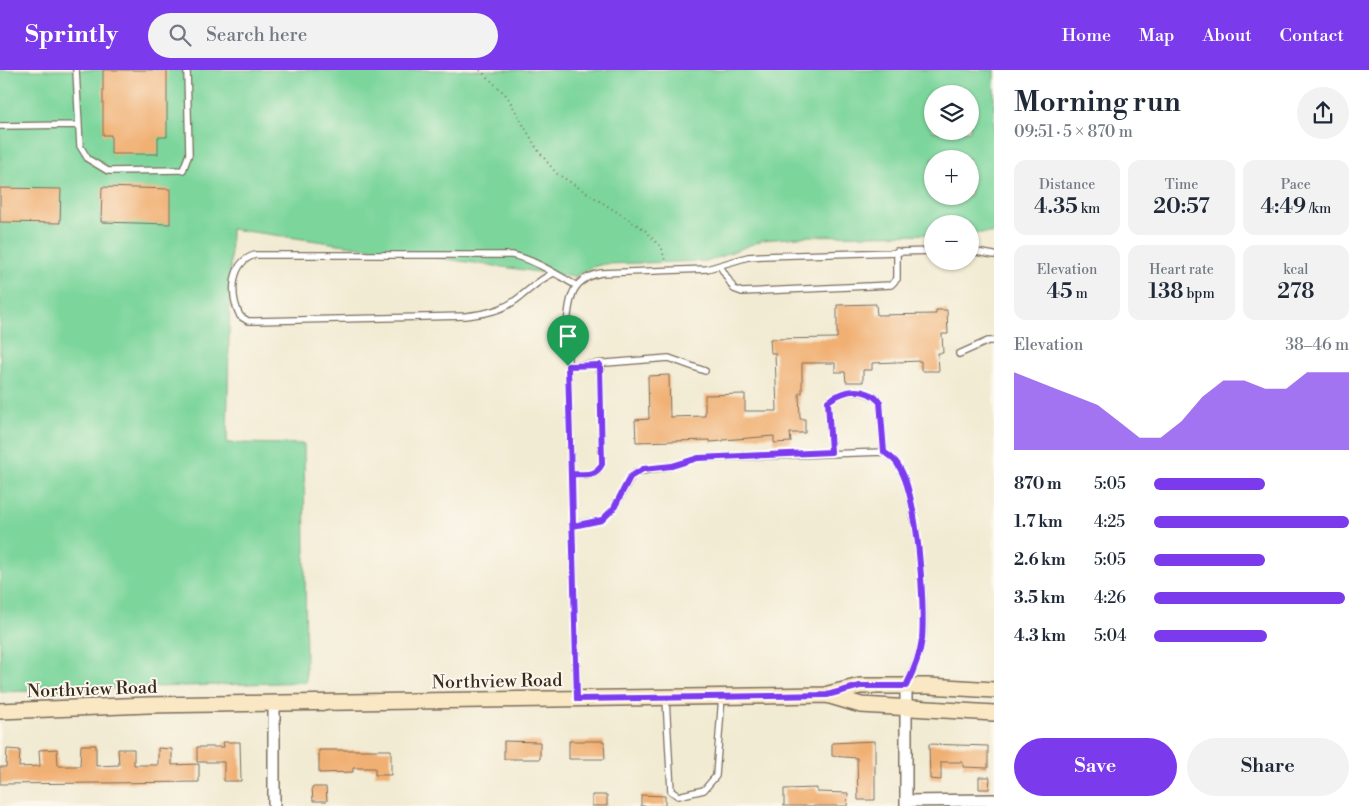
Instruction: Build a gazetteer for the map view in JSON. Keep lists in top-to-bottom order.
{
  "streets": {
    "street": ["Northview Road"]
  },
  "page": {
    "header": "Sprintly",
    "search": "Search here",
    "nav": [
      "Home",
      "Map",
      "About",
      "Contact"
    ],
    "heading": ["Morning run", "09:51 · 5 × 870 m"],
    "map_buttons": ["+", "−"],
    "stats": [
      ["Distance", "4.35 km"],
      ["Time", "20:57"],
      ["Pace", "4:49 /km"],
      ["Elevation", "45 m"],
      ["Heart rate", "138 bpm"],
      ["kcal", "278"]
    ],
    "chart": ["Elevation", "38–46 m"],
    "list": [
      {
        "name": "870 m",
        "note": "5:05"
      },
      {
        "name": "1.7 km",
        "note": "4:25"
      },
      {
        "name": "2.6 km",
        "note": "5:05"
      },
      {
        "name": "3.5 km",
        "note": "4:26"
      },
      {
        "name": "4.3 km",
        "note": "5:04"
      }
    ],
    "buttons": ["Save", "Share"]
  }
}
